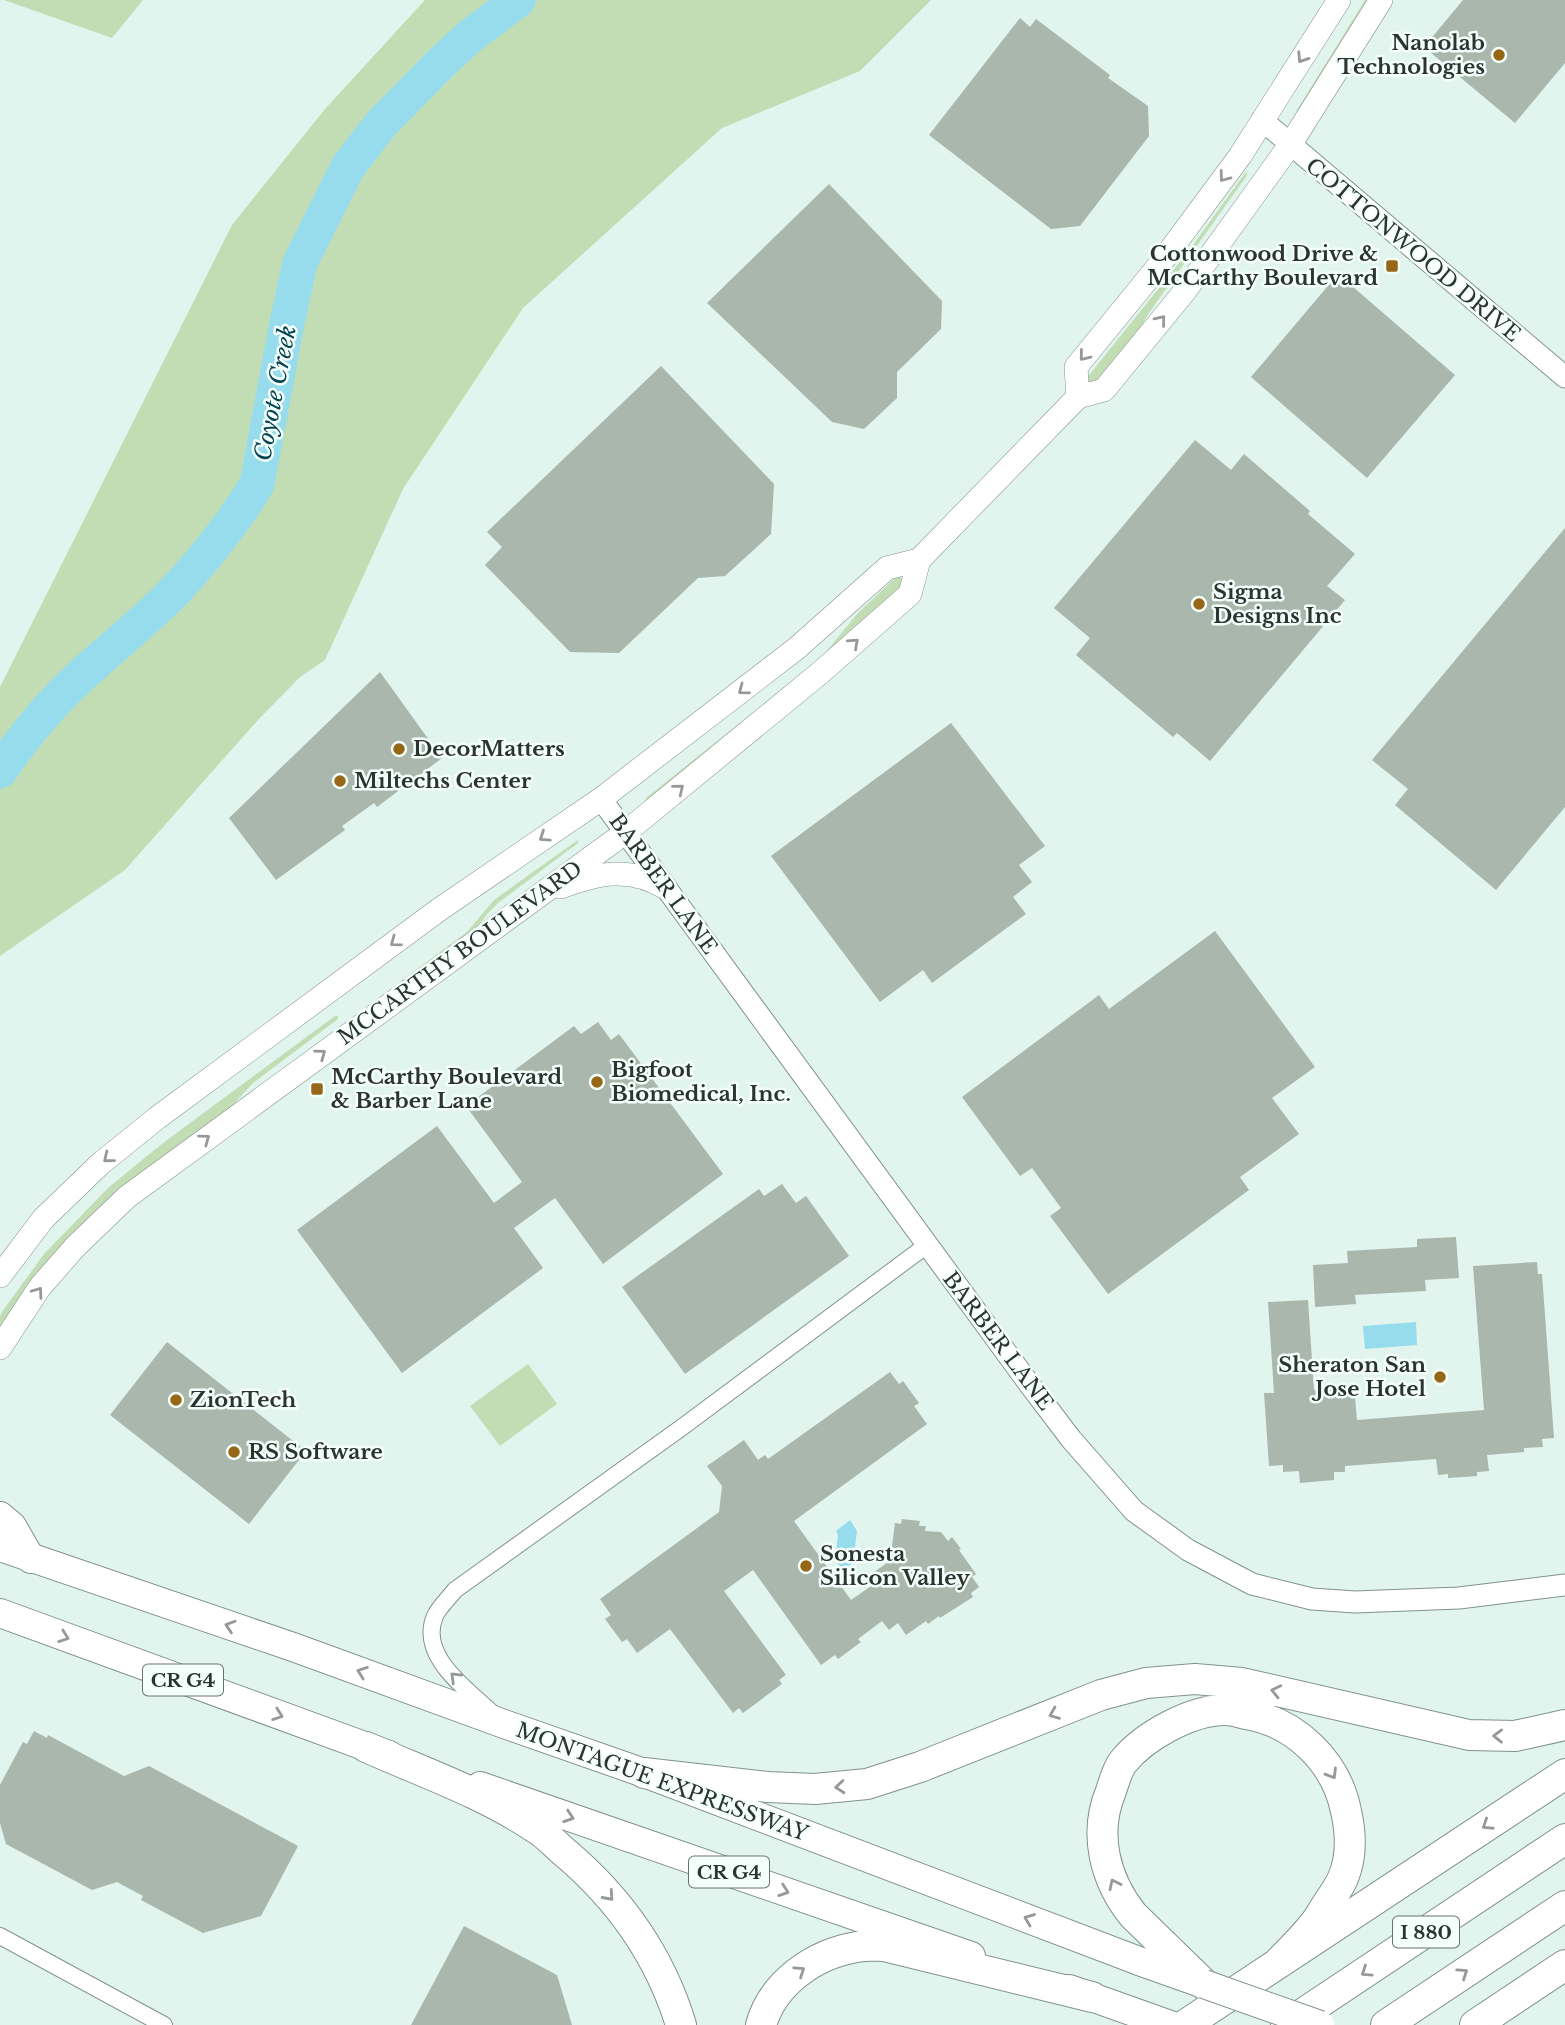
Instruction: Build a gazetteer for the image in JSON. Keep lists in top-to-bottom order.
{
  "streets": {
    "highway": ["CR G4", "MONTAGUE EXPRESSWAY", "I 880"],
    "main road": ["MCCARTHY BOULEVARD"],
    "street": ["COTTONWOOD DRIVE", "BARBER LANE"]
  },
  "crossings": [
    ["COTTONWOOD DRIVE", "MCCARTHY BOULEVARD"],
    ["BARBER LANE", "MCCARTHY BOULEVARD"]
  ],
  "water": ["Coyote Creek"],
  "places": {
    "other": [
      "Nanolab Technologies",
      "Sigma Designs Inc",
      "DecorMatters",
      "Miltechs Center",
      "Bigfoot Biomedical, Inc.",
      "Sheraton San Jose Hotel",
      "ZionTech",
      "RS Software",
      "Sonesta Silicon Valley"
    ],
    "transit": ["Cottonwood Drive & McCarthy Boulevard", "McCarthy Boulevard & Barber Lane"]
  }
}
